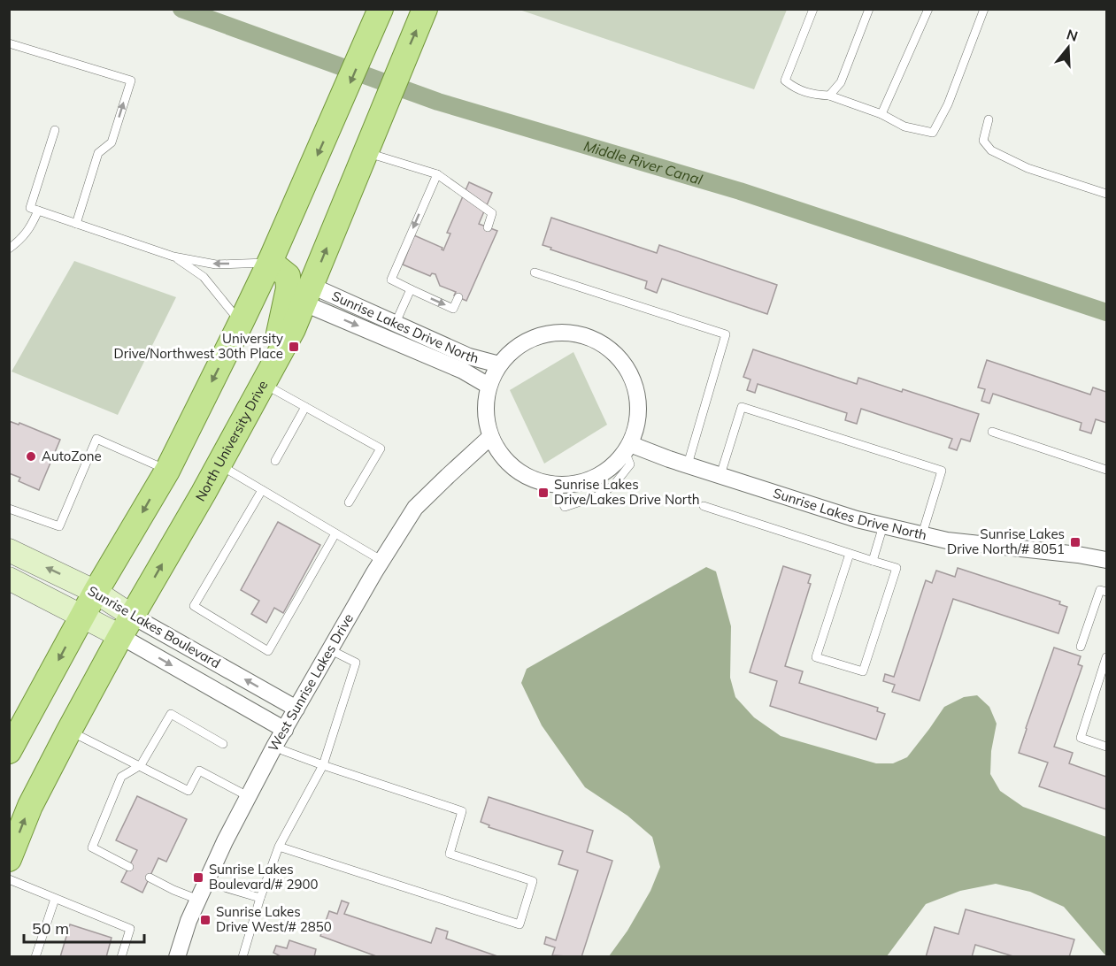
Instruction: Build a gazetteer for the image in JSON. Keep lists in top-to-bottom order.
{
  "streets": {
    "main road": ["North University Drive"],
    "street": ["Sunrise Lakes Drive North", "Sunrise Lakes Boulevard", "West Sunrise Lakes Drive"]
  },
  "crossings": [
    ["Sunrise Lakes Drive North", "North University Drive"],
    ["Sunrise Lakes Drive North", "West Sunrise Lakes Drive"],
    ["North University Drive", "Sunrise Lakes Boulevard"],
    ["Sunrise Lakes Boulevard", "West Sunrise Lakes Drive"]
  ],
  "water": ["Middle River Canal"],
  "places": {
    "transit": [
      "University Drive/Northwest 30th Place",
      "Sunrise Lakes Drive/Lakes Drive North",
      "Sunrise Lakes Drive North/# 8051",
      "Sunrise Lakes Boulevard/# 2900",
      "Sunrise Lakes Drive West/# 2850"
    ],
    "other": ["AutoZone"]
  },
  "scale_bar": "50 m",
  "north": "top"
}
